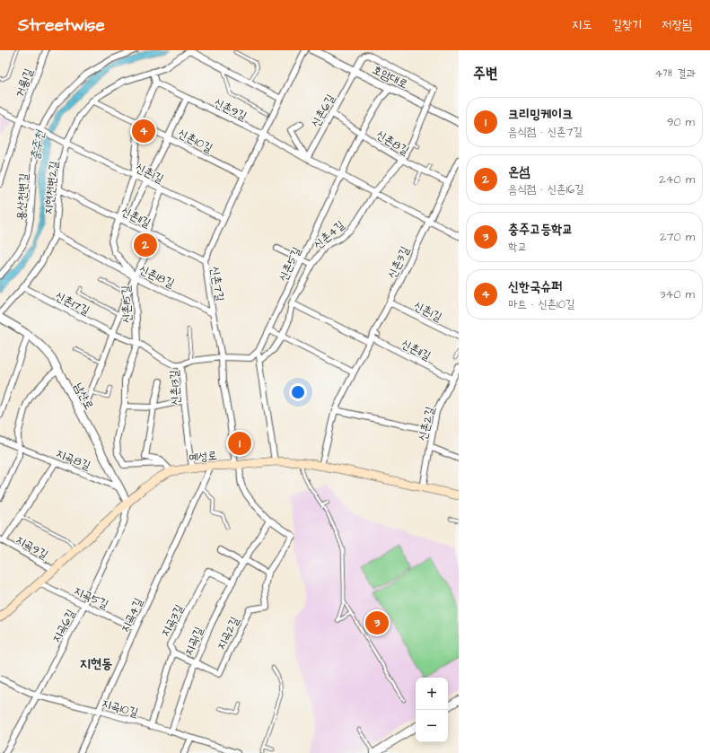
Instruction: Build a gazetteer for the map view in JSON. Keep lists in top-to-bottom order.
{
  "streets": {
    "main road": ["예성로"],
    "street": [
      "호암대로",
      "거룡1길",
      "신촌9길",
      "신촌6길",
      "신촌10길",
      "신촌8길",
      "신촌1길",
      "지현천변2길",
      "용산천변길",
      "신촌11길",
      "신촌4길",
      "신촌3길",
      "신촌5길",
      "신촌18길",
      "신촌7길",
      "신촌17길",
      "신촌15길",
      "신촌13길",
      "남산로",
      "신촌2길",
      "지곡8길",
      "지곡9길",
      "지곡5길",
      "지곡4길",
      "지곡3길",
      "지곡6길",
      "지곡2길",
      "지곡1길",
      "지곡10길"
    ]
  },
  "crossings": [
    ["호암대로", "신촌6길"],
    ["호암대로", "신촌5길"],
    ["거룡1길", "신촌1길"],
    ["신촌9길", "신촌6길"],
    ["신촌9길", "신촌4길"],
    ["신촌9길", "신촌3길"],
    ["신촌9길", "신촌5길"],
    ["신촌9길", "신촌7길"],
    ["신촌9길", "신촌15길"],
    ["신촌6길", "신촌8길"],
    ["신촌6길", "신촌4길"],
    ["신촌10길", "지현천변2길"],
    ["신촌10길", "신촌7길"],
    ["신촌10길", "신촌15길"],
    ["신촌8길", "신촌4길"],
    ["신촌8길", "신촌3길"],
    ["신촌8길", "신촌5길"],
    ["신촌1길", "지현천변2길"],
    ["신촌1길", "용산천변길"],
    ["신촌1길", "신촌3길"],
    ["신촌1길", "신촌7길"],
    ["신촌1길", "신촌15길"],
    ["지현천변2길", "신촌11길"],
    ["지현천변2길", "신촌18길"],
    ["지현천변2길", "신촌17길"],
    ["신촌11길", "신촌4길"],
    ["신촌11길", "신촌3길"],
    ["신촌11길", "신촌7길"],
    ["신촌11길", "신촌15길"],
    ["신촌11길", "신촌2길"],
    ["신촌3길", "예성로"],
    ["신촌5길", "신촌13길"],
    ["신촌18길", "신촌7길"],
    ["신촌18길", "신촌15길"],
    ["신촌7길", "신촌13길"],
    ["신촌7길", "예성로"],
    ["신촌17길", "신촌15길"],
    ["신촌17길", "신촌13길"],
    ["신촌13길", "예성로"],
    ["남산로", "예성로"],
    ["남산로", "지곡8길"],
    ["남산로", "지곡6길"],
    ["신촌2길", "예성로"],
    ["예성로", "지곡9길"],
    ["예성로", "지곡5길"],
    ["예성로", "지곡4길"],
    ["예성로", "지곡6길"],
    ["지곡5길", "지곡4길"],
    ["지곡5길", "지곡6길"],
    ["지곡4길", "지곡10길"],
    ["지곡3길", "지곡1길"],
    ["지곡3길", "지곡10길"],
    ["지곡6길", "지곡10길"],
    ["지곡2길", "지곡1길"],
    ["지곡1길", "지곡10길"]
  ],
  "districts": ["지현동"],
  "water": ["충주천"],
  "page": {
    "header": "Streetwise",
    "nav": ["지도", "길찾기", "저장됨"],
    "heading": ["주변", "4개 결과"],
    "list": [
      {
        "mark": "1",
        "name": "크리밍케이크",
        "note": "음식점 · 신촌7길",
        "value": "90 m"
      },
      {
        "mark": "2",
        "name": "온섬",
        "note": "음식점 · 신촌16길",
        "value": "240 m"
      },
      {
        "mark": "3",
        "name": "충주고등학교",
        "note": "학교",
        "value": "270 m"
      },
      {
        "mark": "4",
        "name": "신한국슈퍼",
        "note": "마트 · 신촌10길",
        "value": "340 m"
      }
    ],
    "pins": [
      "4",
      "2",
      "1",
      "3"
    ],
    "map_buttons": ["+", "−"]
  }
}
